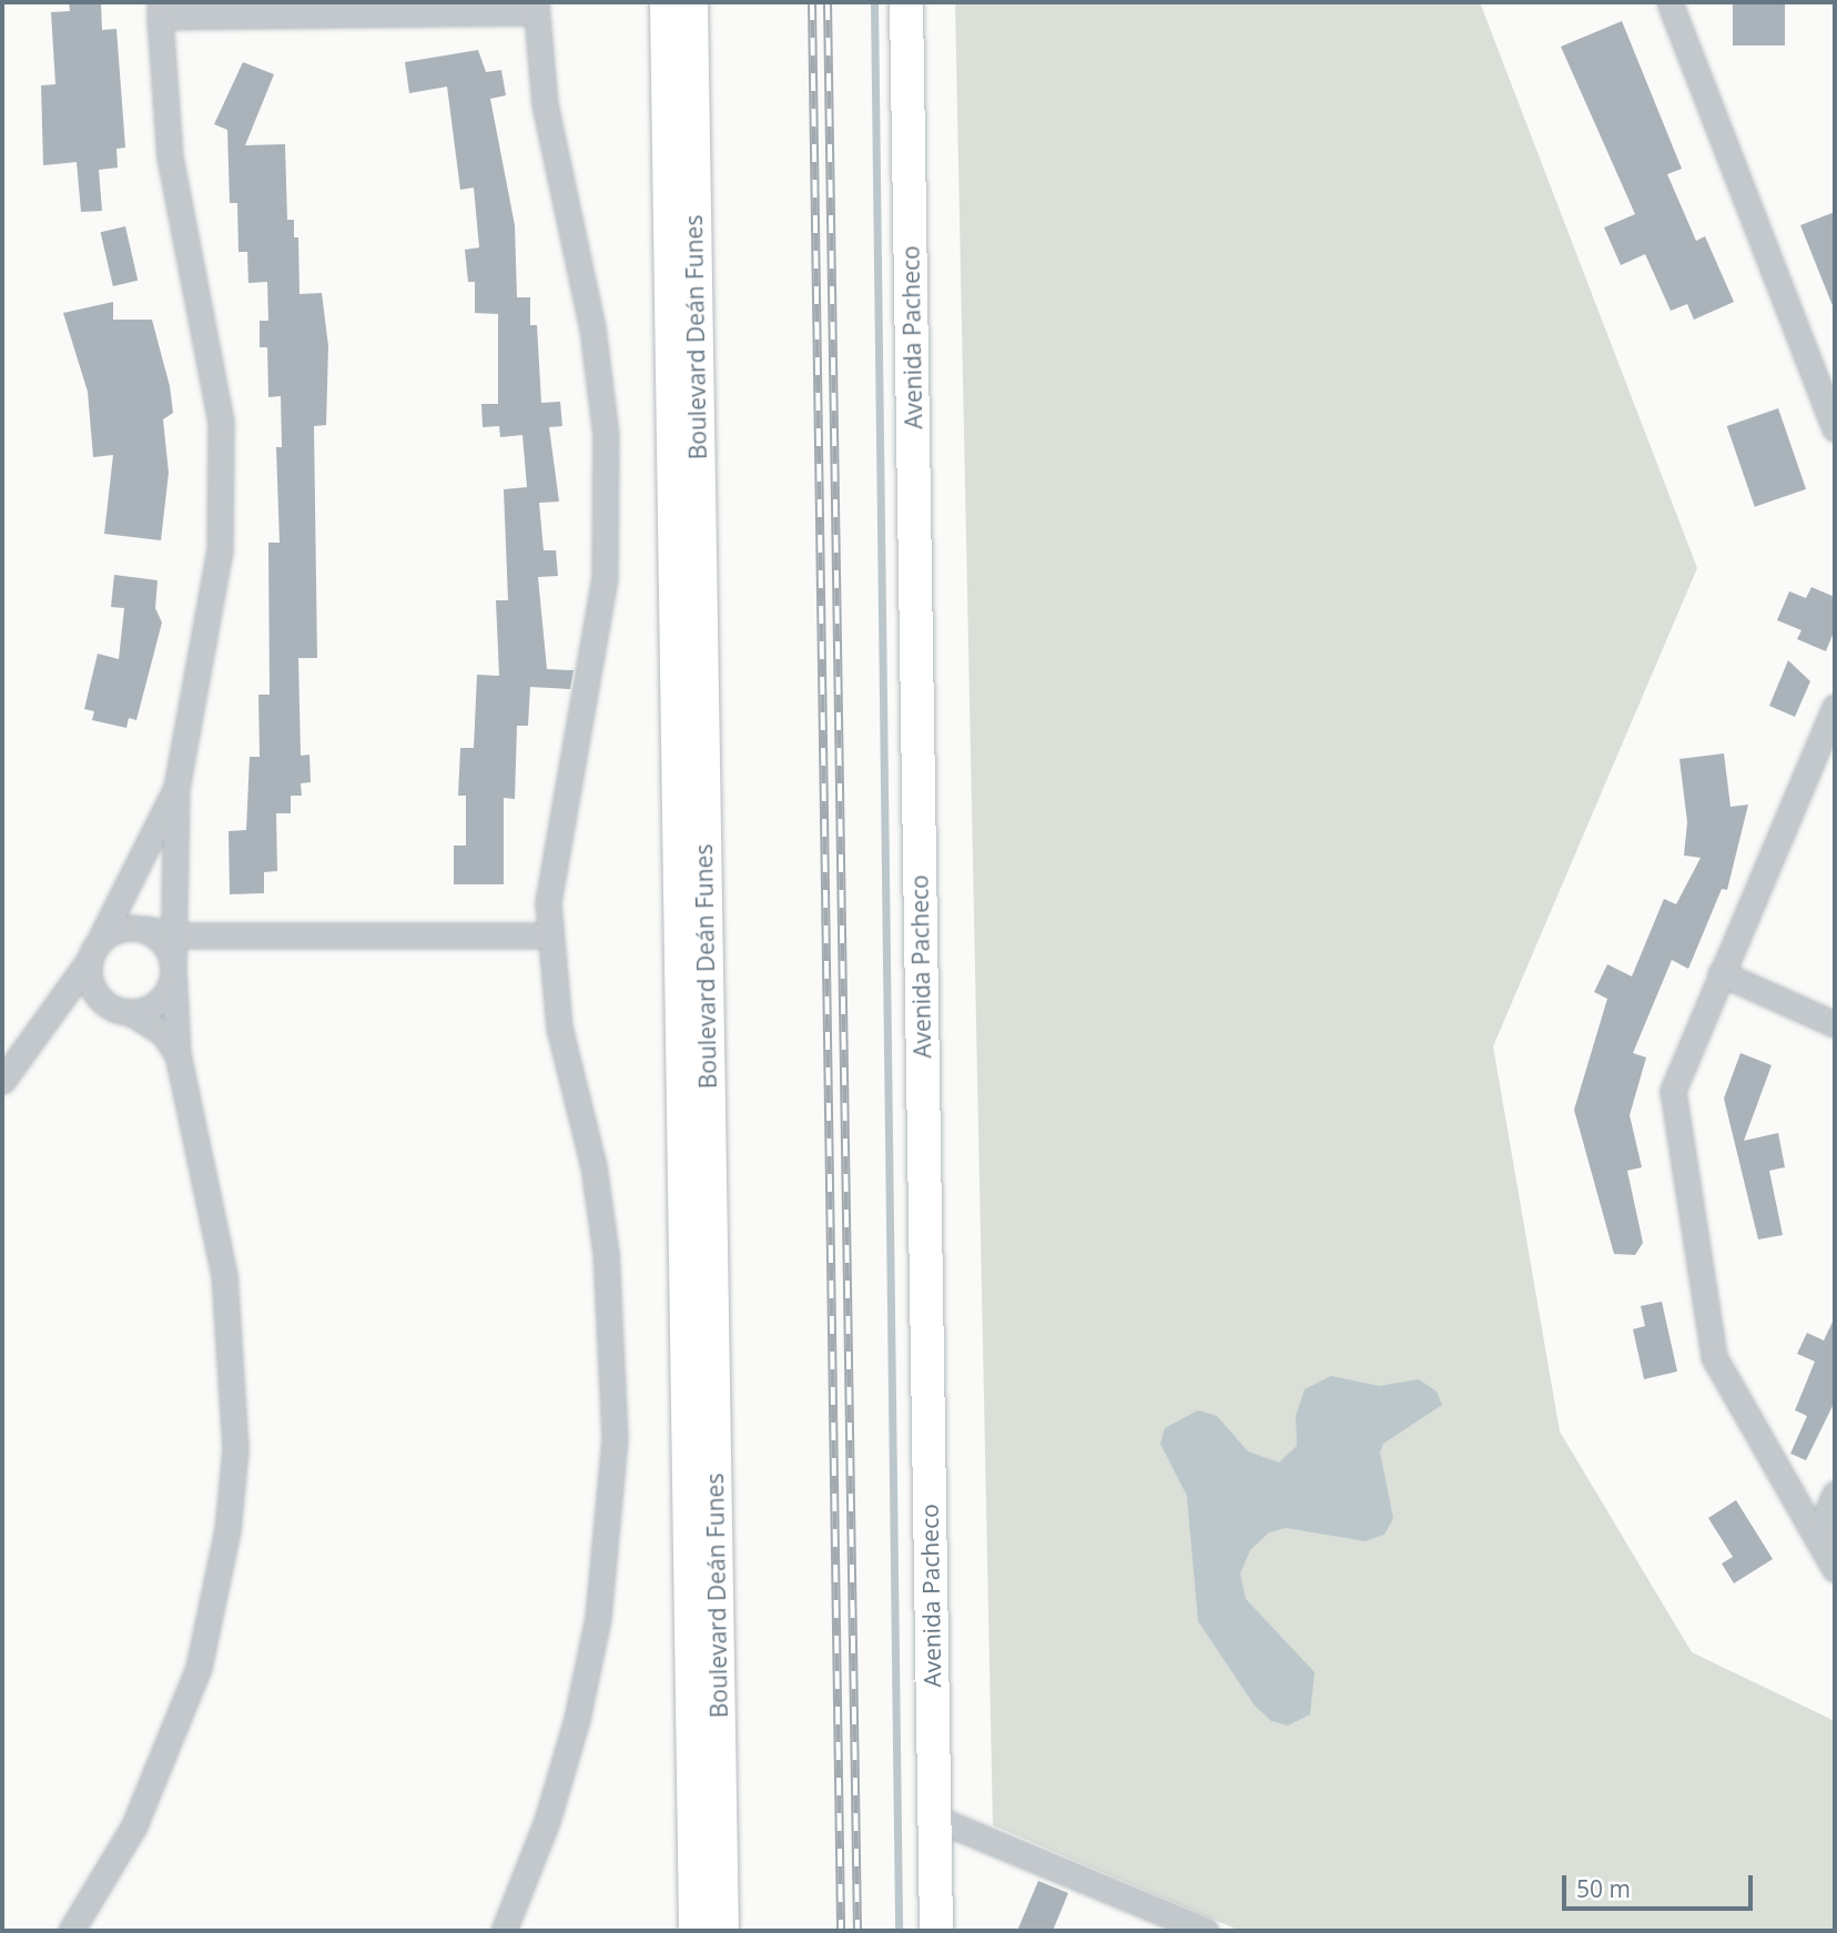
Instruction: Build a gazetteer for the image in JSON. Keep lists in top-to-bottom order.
{
  "streets": {
    "main road": ["Boulevard Deán Funes", "Avenida Pacheco"]
  },
  "scale_bar": "50 m"
}
